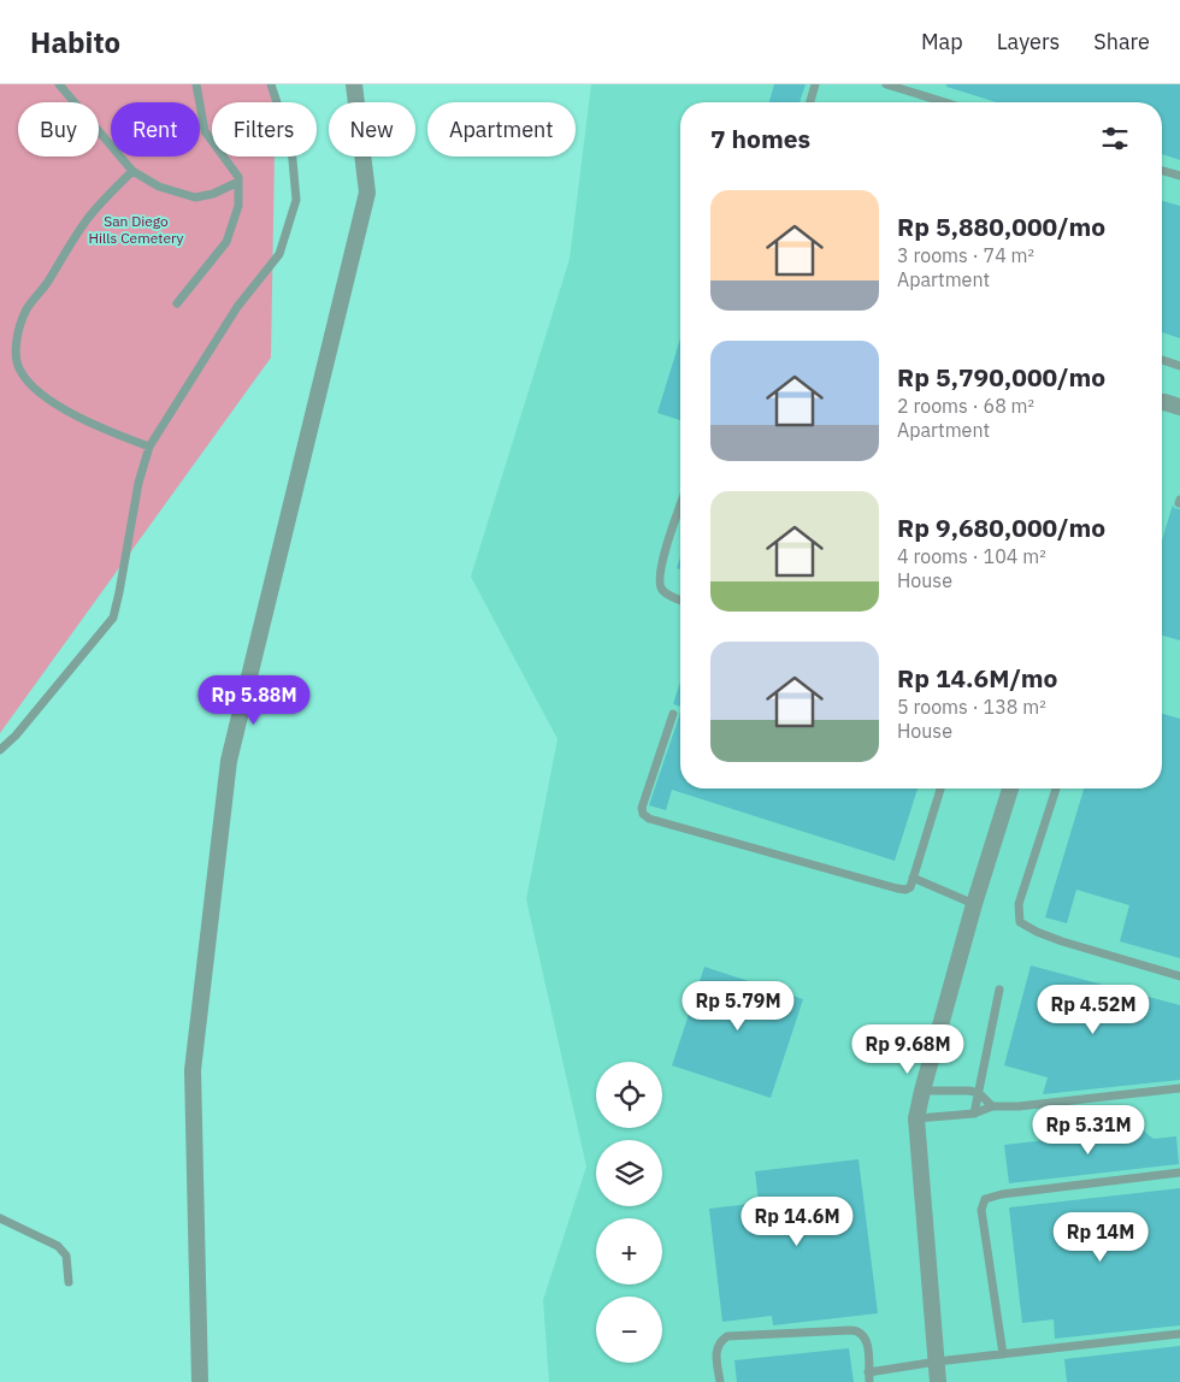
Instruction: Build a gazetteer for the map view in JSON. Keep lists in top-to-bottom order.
{
  "parks": ["San Diego Hills Cemetery"],
  "page": {
    "header": "Habito",
    "nav": ["Map", "Layers", "Share"],
    "chip": [
      "Buy",
      "Rent",
      "Filters",
      "New",
      "Apartment"
    ],
    "heading": "7 homes",
    "list": [
      {
        "name": "Rp 5,880,000/mo",
        "note": "3 rooms · 74 m² · Apartment"
      },
      {
        "name": "Rp 5,790,000/mo",
        "note": "2 rooms · 68 m² · Apartment"
      },
      {
        "name": "Rp 9,680,000/mo",
        "note": "4 rooms · 104 m² · House"
      },
      {
        "name": "Rp 14.6M/mo",
        "note": "5 rooms · 138 m² · House"
      }
    ],
    "price": [
      "Rp 5.88M",
      "Rp 5.79M",
      "Rp 4.52M",
      "Rp 9.68M",
      "Rp 5.31M",
      "Rp 14.6M",
      "Rp 14M"
    ],
    "map_buttons": ["+", "−"]
  }
}
